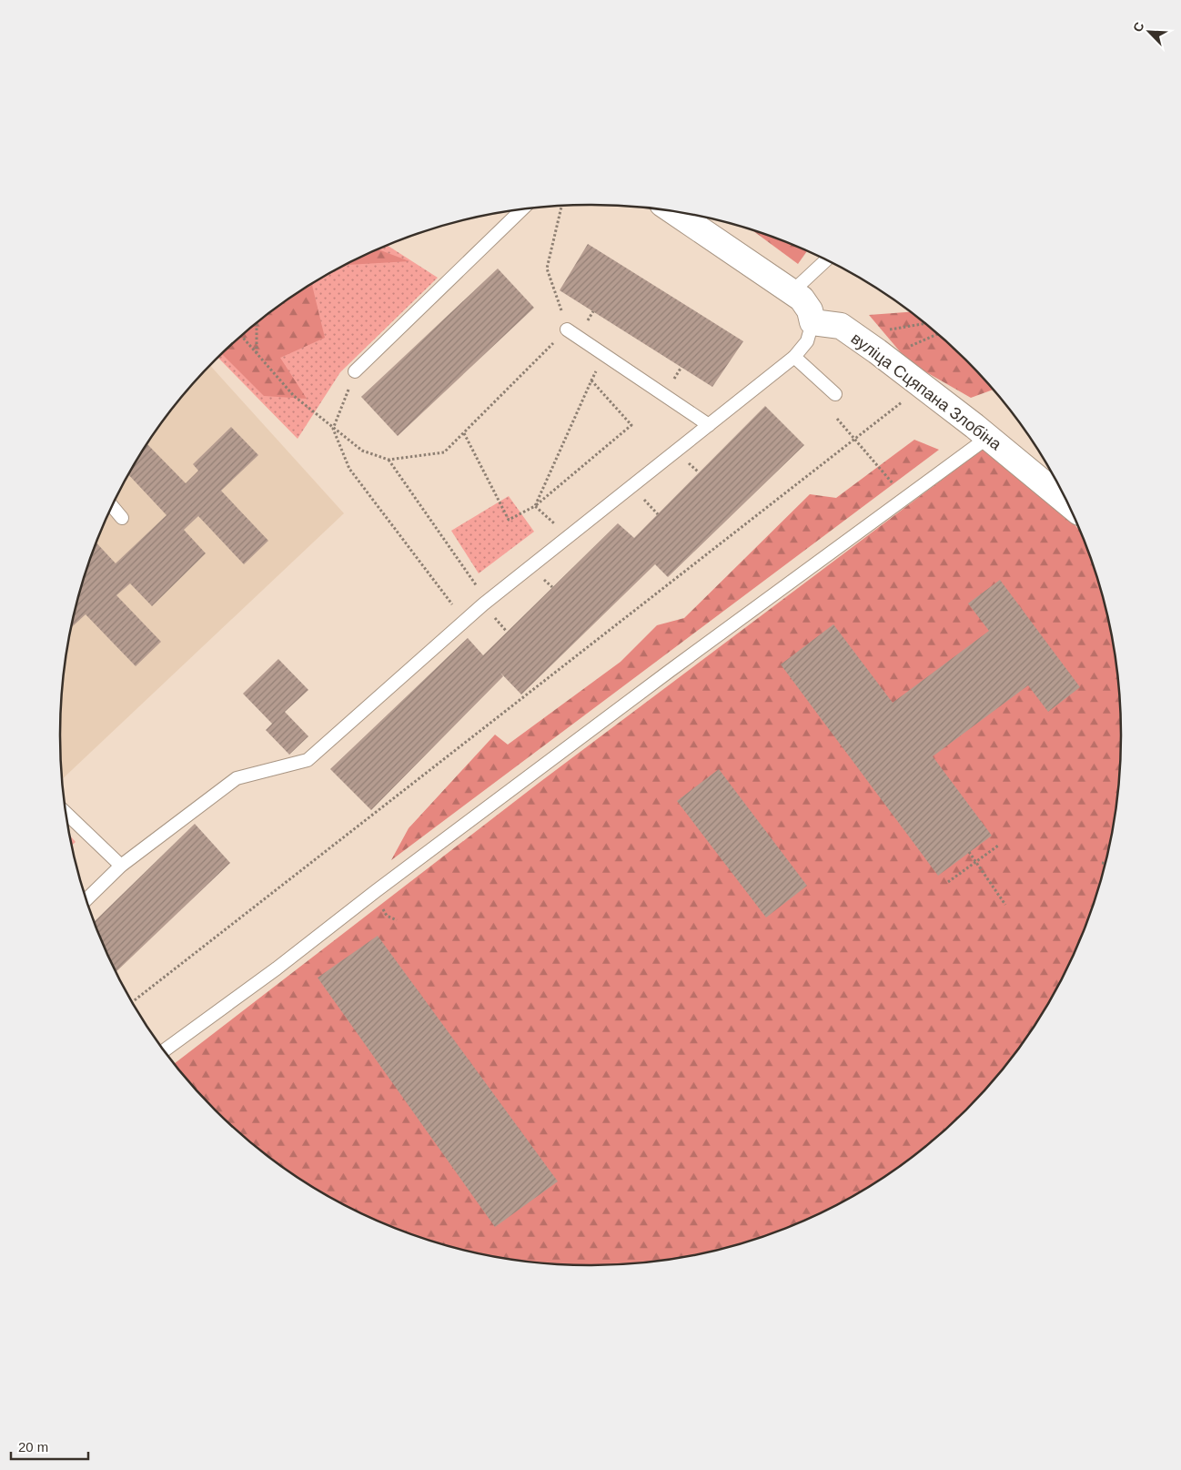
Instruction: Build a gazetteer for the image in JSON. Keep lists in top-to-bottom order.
{
  "streets": {
    "street": ["вуліца Сцяпана Злобіна"]
  },
  "scale_bar": "20 m",
  "north": "top left"
}
